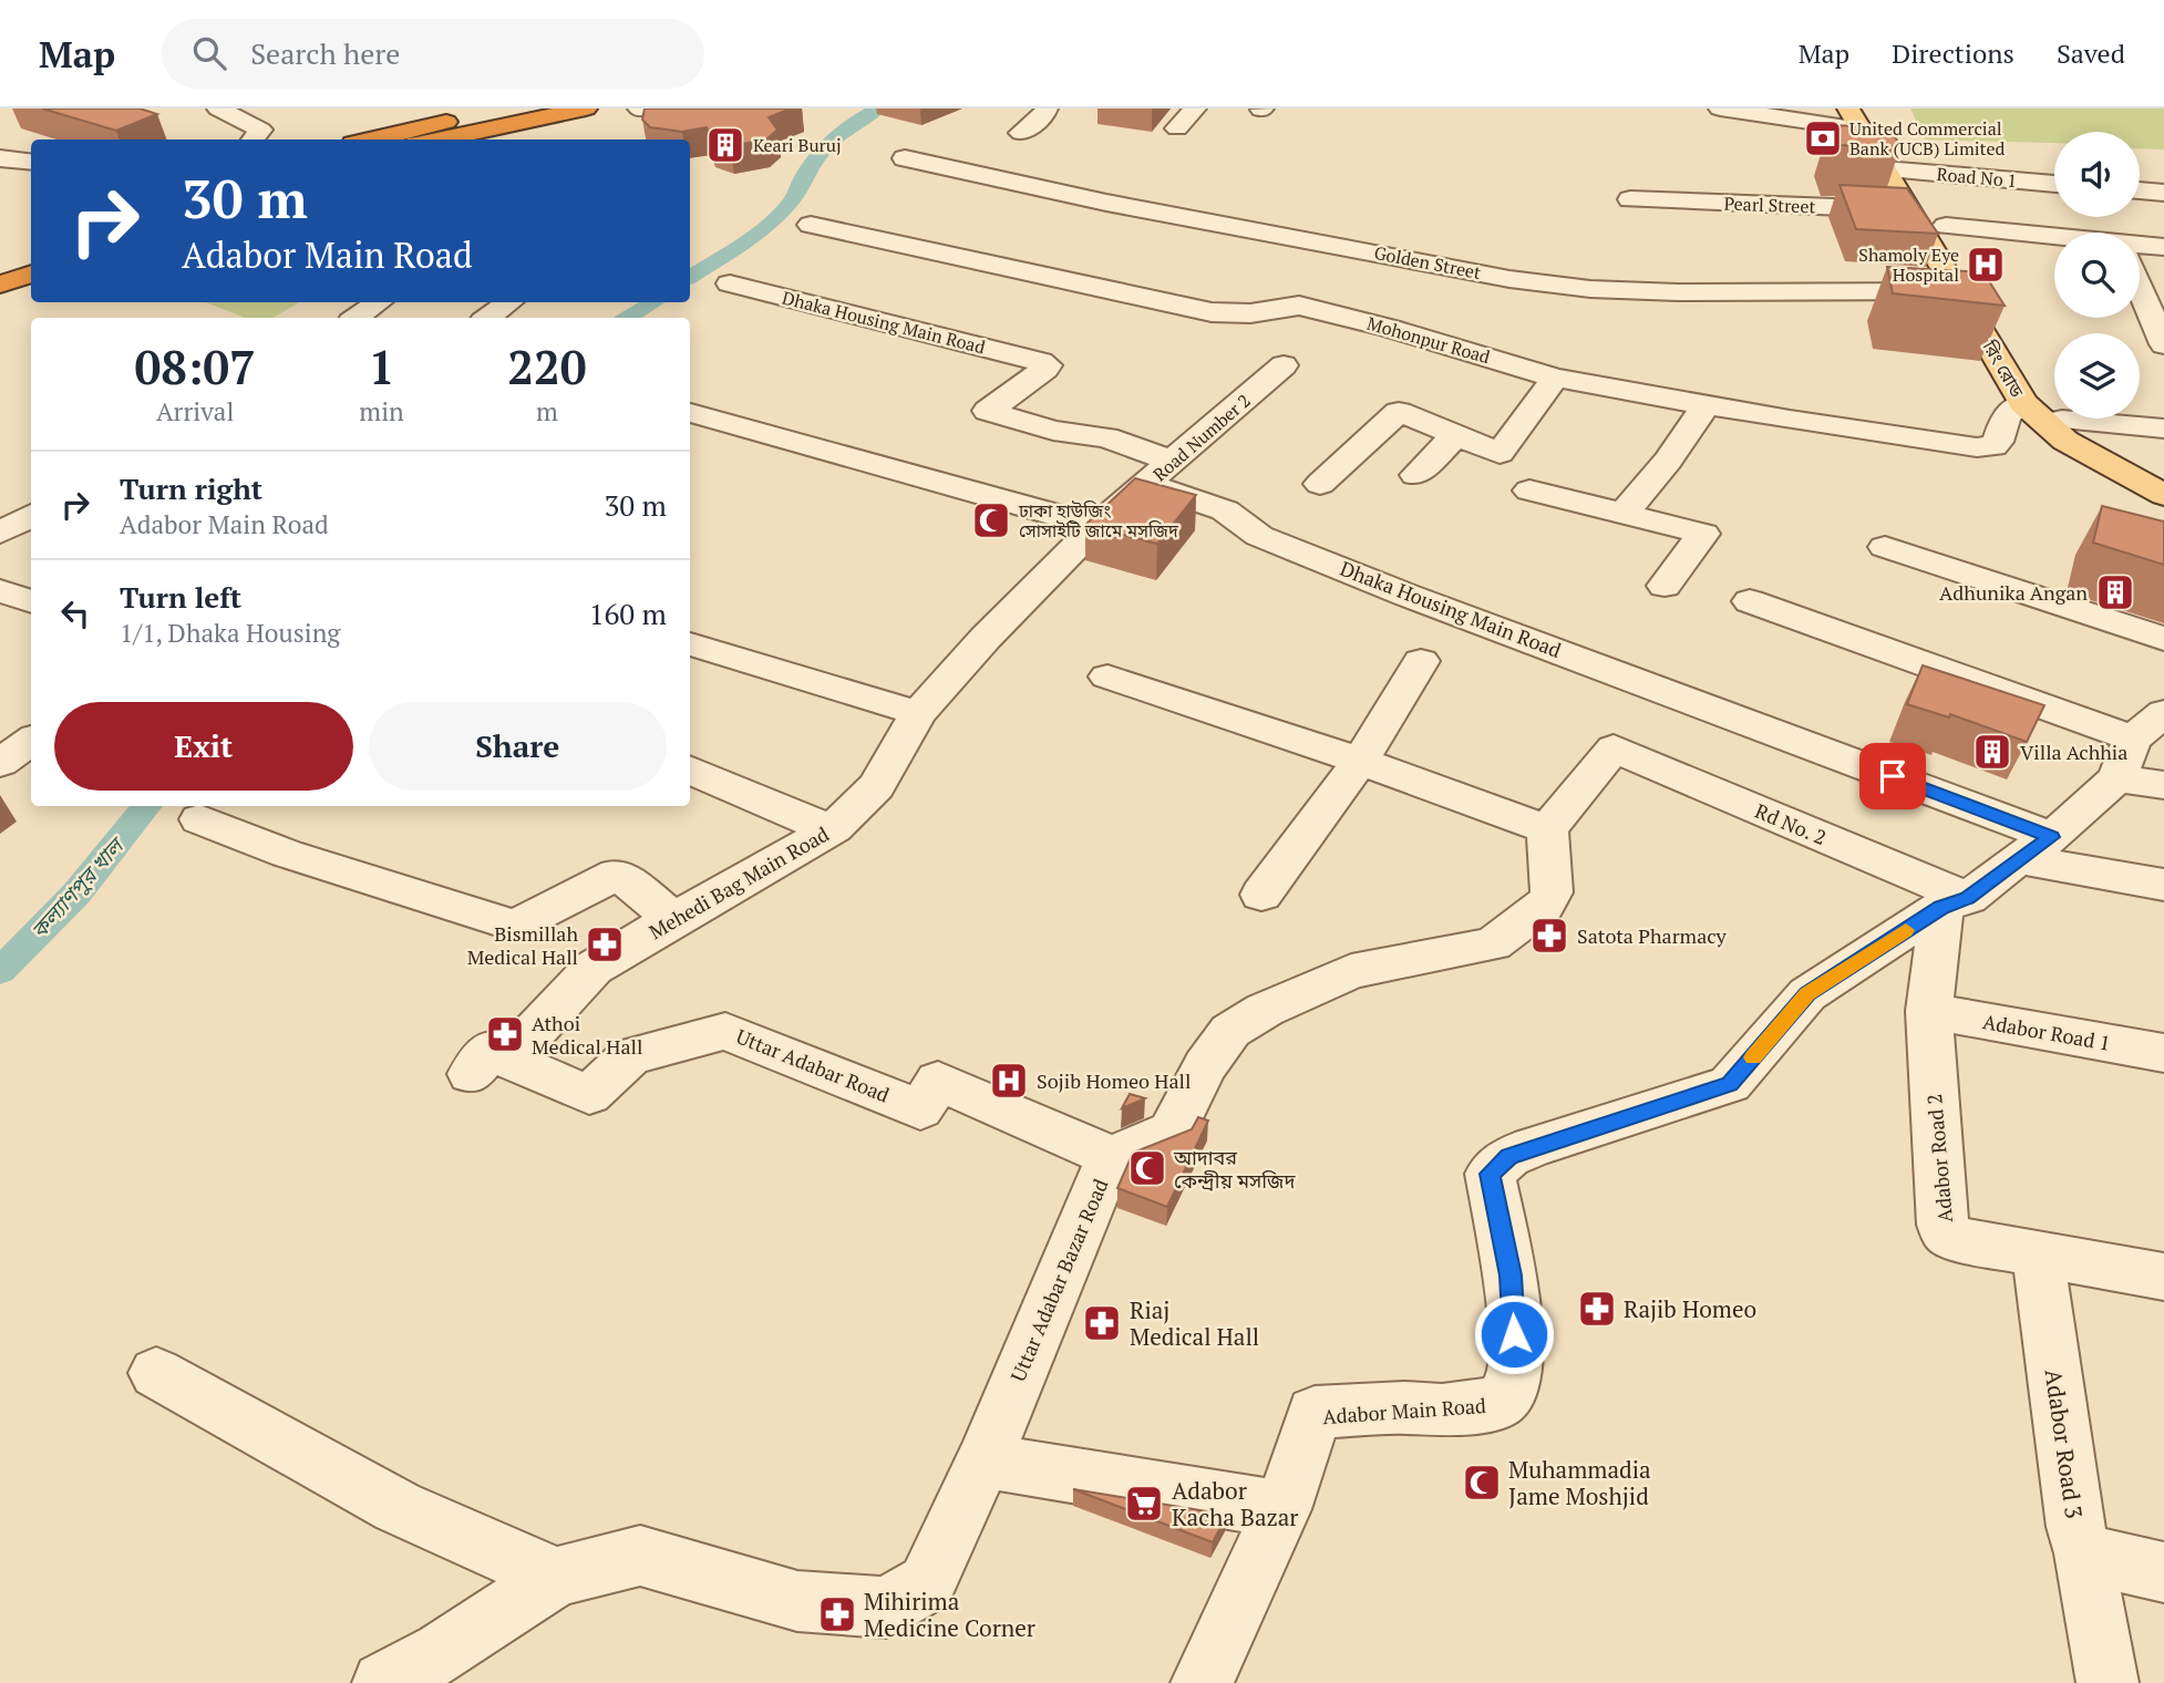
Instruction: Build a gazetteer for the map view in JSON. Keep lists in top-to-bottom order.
{
  "streets": {
    "main road": ["রিং রোড"],
    "street": [
      "Road No 1",
      "Pearl Street",
      "Golden Street",
      "Dhaka Housing Main Road",
      "Mohonpur Road",
      "Road Number 2",
      "Rd No. 2",
      "Mehedi Bag Main Road",
      "Adabor Road 1",
      "Uttar Adabar Road",
      "Adabor Road 2",
      "Uttar Adabar Bazar Road",
      "Adabor Main Road",
      "Adabor Road 3"
    ]
  },
  "crossings": [
    ["Road No 1", "রিং রোড"],
    ["Pearl Street", "রিং রোড"],
    ["Golden Street", "রিং রোড"],
    ["Dhaka Housing Main Road", "Road Number 2"],
    ["Dhaka Housing Main Road", "Adabor Main Road"],
    ["Mohonpur Road", "রিং রোড"],
    ["Road Number 2", "Mehedi Bag Main Road"],
    ["Rd No. 2", "Adabor Road 2"],
    ["Rd No. 2", "Uttar Adabar Bazar Road"],
    ["Rd No. 2", "Adabor Main Road"],
    ["Mehedi Bag Main Road", "Uttar Adabar Road"],
    ["Adabor Road 1", "Adabor Road 2"],
    ["Uttar Adabar Road", "Uttar Adabar Bazar Road"],
    ["Adabor Road 2", "Adabor Main Road"],
    ["Adabor Road 2", "Adabor Road 3"]
  ],
  "water": ["কল্যাণপুর খাল"],
  "places": {
    "bank": ["United Commercial Bank (UCB) Limited"],
    "building": ["Keari Buruj", "Adhunika Angan", "Villa Achhia"],
    "hospital": ["Shamoly Eye Hospital", "Sojib Homeo Hall"],
    "mosque": ["ঢাকা হাউজিং সোসাইটি জামে মসজিদ", "আদাবর কেন্দ্রীয় মসজিদ", "Muhammadia Jame Moshjid"],
    "pharmacy": [
      "Satota Pharmacy",
      "Bismillah Medical Hall",
      "Athoi Medical Hall",
      "Rajib Homeo",
      "Riaj Medical Hall",
      "Mihirima Medicine Corner"
    ],
    "supermarket": ["Adabor Kacha Bazar"]
  },
  "page": {
    "header": "Map",
    "search": "Search here",
    "nav": ["Map", "Directions", "Saved"],
    "turn": ["30 m", "Adabor Main Road"],
    "eta": [
      "08:07",
      "Arrival",
      "1",
      "min",
      "220",
      "m"
    ],
    "list": [
      {
        "name": "Turn right",
        "note": "Adabor Main Road",
        "value": "30 m"
      },
      {
        "name": "Turn left",
        "note": "1/1, Dhaka Housing",
        "value": "160 m"
      }
    ],
    "buttons": ["Exit", "Share"]
  }
}
